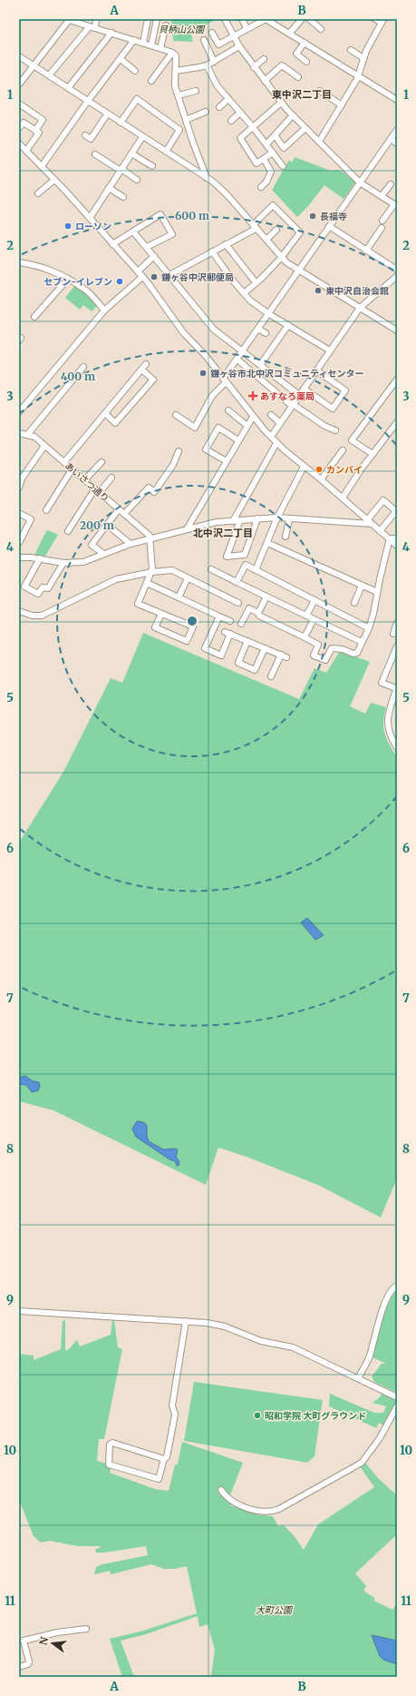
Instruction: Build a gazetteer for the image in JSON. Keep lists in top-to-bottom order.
{
  "streets": {
    "street": ["あいさつ通り"]
  },
  "districts": ["東中沢二丁目", "北中沢二丁目"],
  "parks": ["貝柄山公園", "大町公園"],
  "places": {
    "other": [
      "長福寺",
      "ローソン",
      "鎌ヶ谷中沢郵便局",
      "セブン-イレブン",
      "東中沢自治会館",
      "鎌ヶ谷市北中沢コミュニティセンター",
      "カンパイ",
      "昭和学院 大町グラウンド"
    ],
    "health": ["あすなろ薬局"]
  },
  "north": "left",
  "grid": {
    "columns": ["A", "B"],
    "rows": [
      "1",
      "2",
      "3",
      "4",
      "5",
      "6",
      "7",
      "8",
      "9",
      "10",
      "11"
    ]
  },
  "rings": ["600 m", "400 m", "200 m"]
}
